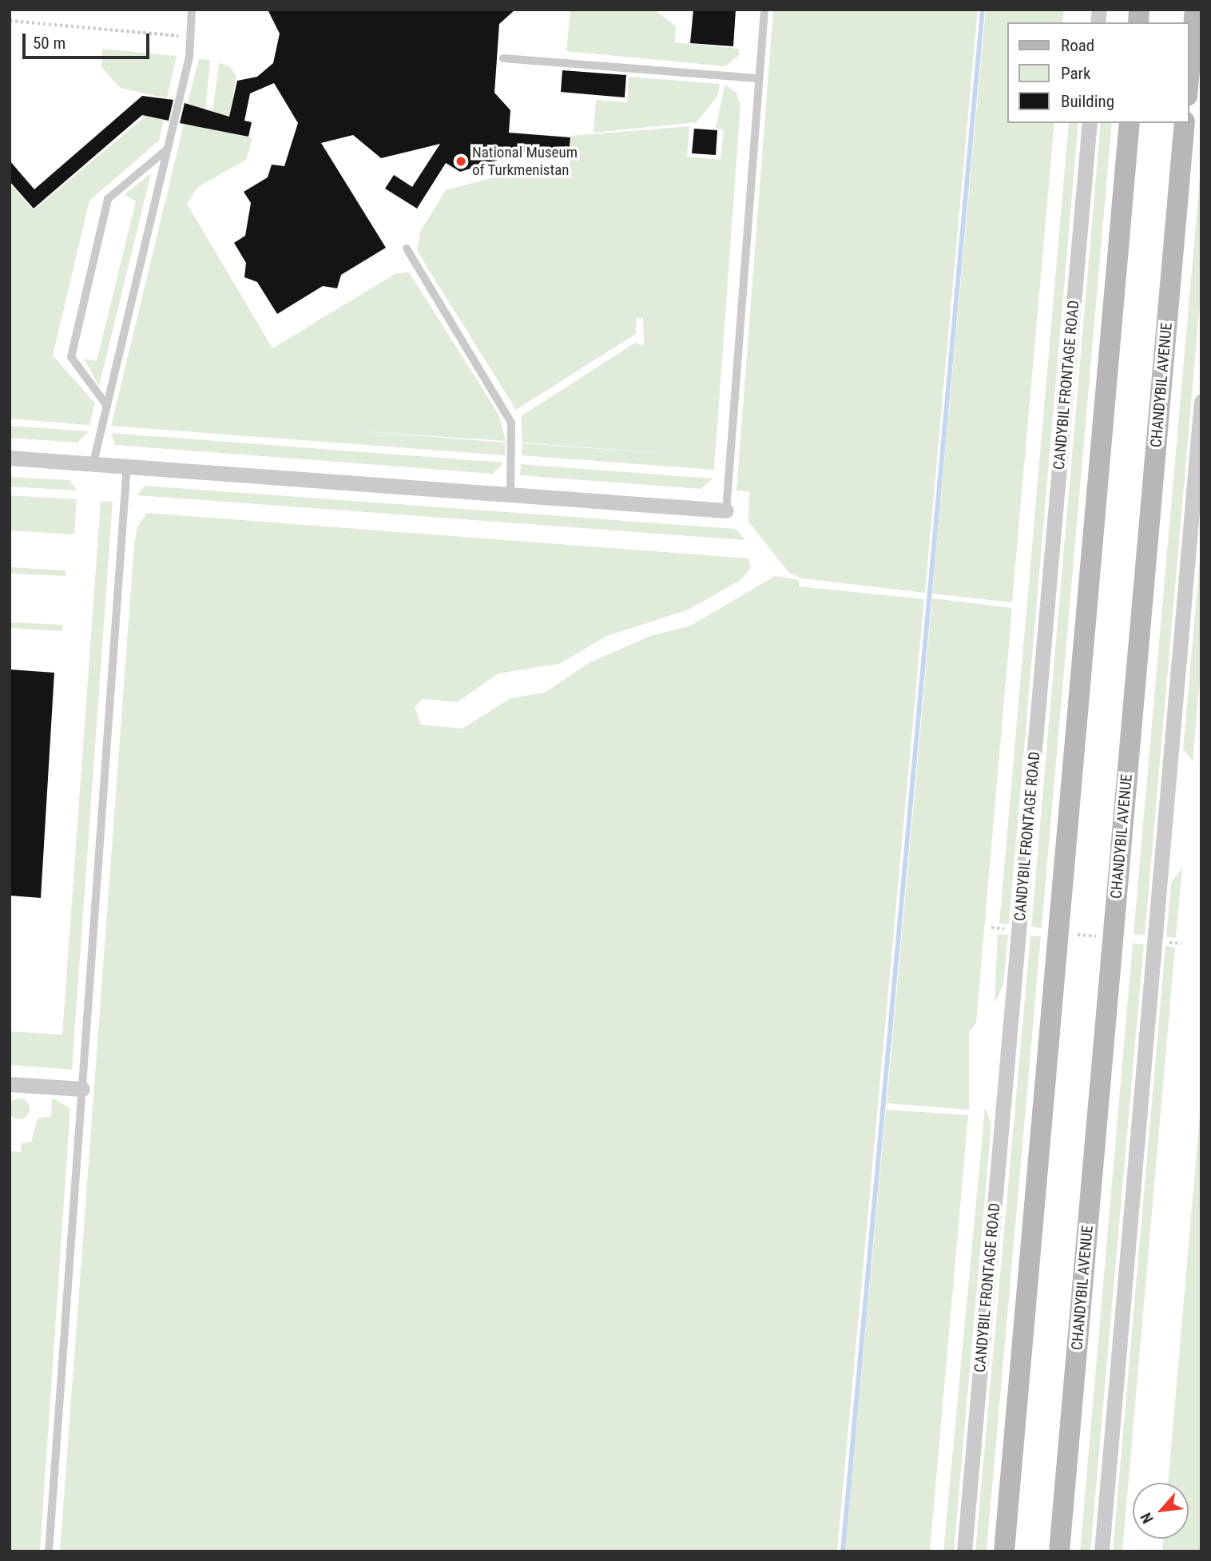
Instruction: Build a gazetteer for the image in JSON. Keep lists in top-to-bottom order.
{
  "streets": {
    "main road": ["CHANDYBIL AVENUE"],
    "street": ["CANDYBIL FRONTAGE ROAD"]
  },
  "places": ["National Museum of Turkmenistan"],
  "legend": ["Road", "Park", "Building"],
  "scale_bar": "50 m",
  "north": "bottom left"
}
